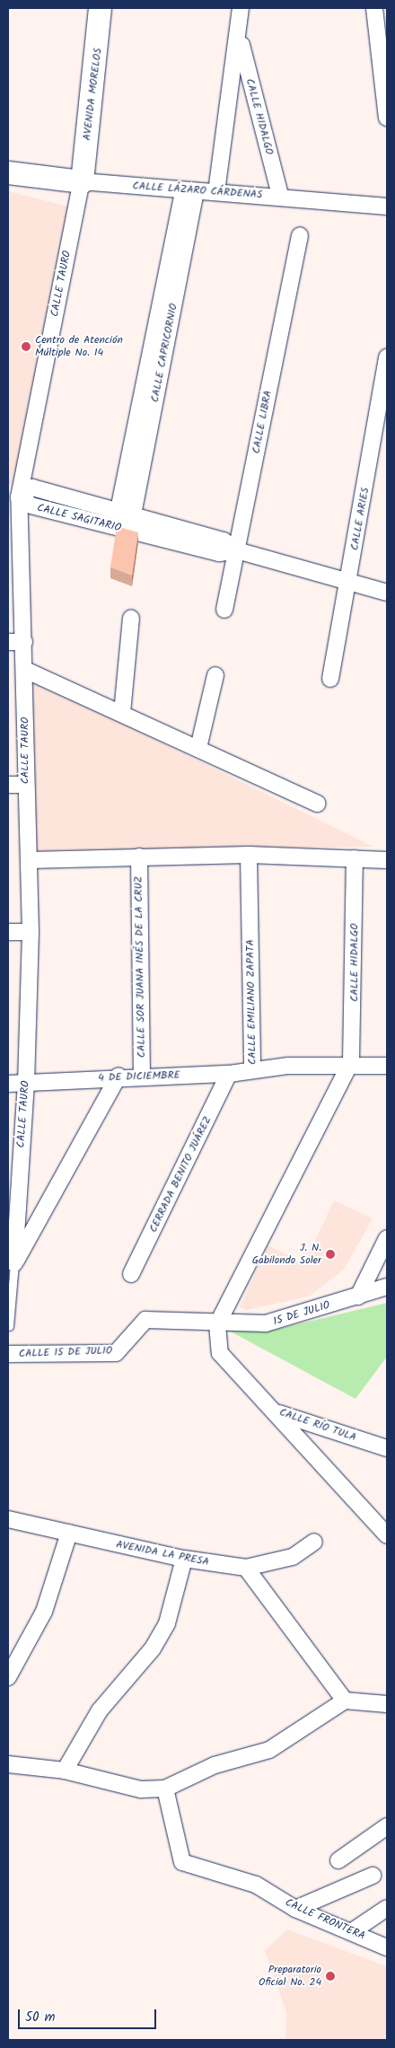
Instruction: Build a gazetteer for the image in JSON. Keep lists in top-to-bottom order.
{
  "streets": {
    "street": [
      "AVENIDA MORELOS",
      "CALLE HIDALGO",
      "CALLE LÁZARO CÁRDENAS",
      "CALLE TAURO",
      "CALLE CAPRICORNIO",
      "CALLE LIBRA",
      "CALLE SAGITARIO",
      "CALLE ARIES",
      "CALLE SOR JUANA INÉS DE LA CRUZ",
      "CALLE EMILIANO ZAPATA",
      "4 DE DICIEMBRE",
      "CERRADA BENITO JUÁREZ",
      "15 DE JULIO",
      "CALLE 15 DE JULIO",
      "CALLE RÍO TULA",
      "AVENIDA LA PRESA",
      "CALLE FRONTERA"
    ]
  },
  "crossings": [
    ["AVENIDA MORELOS", "CALLE LÁZARO CÁRDENAS"],
    ["AVENIDA MORELOS", "CALLE TAURO"],
    ["CALLE HIDALGO", "CALLE LÁZARO CÁRDENAS"],
    ["CALLE HIDALGO", "CALLE EMILIANO ZAPATA"],
    ["CALLE LÁZARO CÁRDENAS", "CALLE TAURO"],
    ["CALLE LÁZARO CÁRDENAS", "CALLE CAPRICORNIO"],
    ["CALLE TAURO", "CALLE SAGITARIO"],
    ["CALLE TAURO", "4 DE DICIEMBRE"],
    ["CALLE CAPRICORNIO", "CALLE SAGITARIO"],
    ["CALLE LIBRA", "CALLE SAGITARIO"],
    ["CALLE SAGITARIO", "CALLE ARIES"],
    ["CALLE SOR JUANA INÉS DE LA CRUZ", "4 DE DICIEMBRE"],
    ["CALLE EMILIANO ZAPATA", "4 DE DICIEMBRE"],
    ["4 DE DICIEMBRE", "CERRADA BENITO JUÁREZ"],
    ["15 DE JULIO", "CALLE 15 DE JULIO"],
    ["15 DE JULIO", "CALLE RÍO TULA"],
    ["CALLE 15 DE JULIO", "CALLE RÍO TULA"]
  ],
  "places": ["Centro de Atención Múltiple No. 14", "J. N. Gabilondo Soler", "Preparatorio Oficial No. 24"],
  "scale_bar": "50 m"
}
